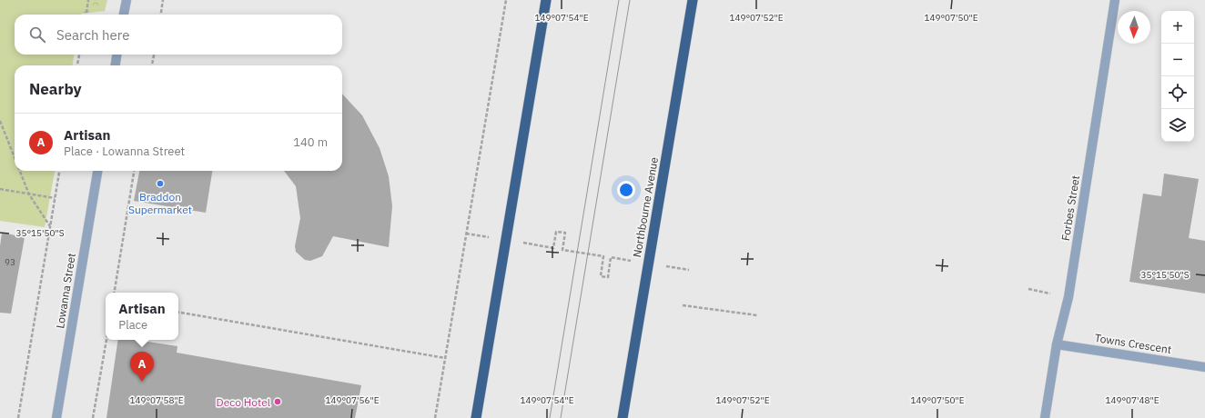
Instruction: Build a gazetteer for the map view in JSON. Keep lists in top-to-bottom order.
{
  "streets": {
    "highway": ["Northbourne Avenue"],
    "street": ["Forbes Street", "Lowanna Street", "Towns Crescent"]
  },
  "crossings": [
    ["Forbes Street", "Towns Crescent"]
  ],
  "places": ["Braddon Supermarket", "Deco Hotel"],
  "house_numbers": ["93"],
  "north": "bottom",
  "page": {
    "map_buttons": ["+", "−"],
    "search": "Search here",
    "heading": "Nearby",
    "list": [
      {
        "mark": "A",
        "name": "Artisan",
        "note": "Place · Lowanna Street",
        "value": "140 m"
      }
    ],
    "popup": ["Artisan", "Place"],
    "pins": "A"
  },
  "coordinates": [
    "149°07'54\"E",
    "149°07'52\"E",
    "149°07'50\"E",
    "35°15'50\"S",
    "149°07'58\"E",
    "149°07'56\"E",
    "149°07'48\"E"
  ]
}
